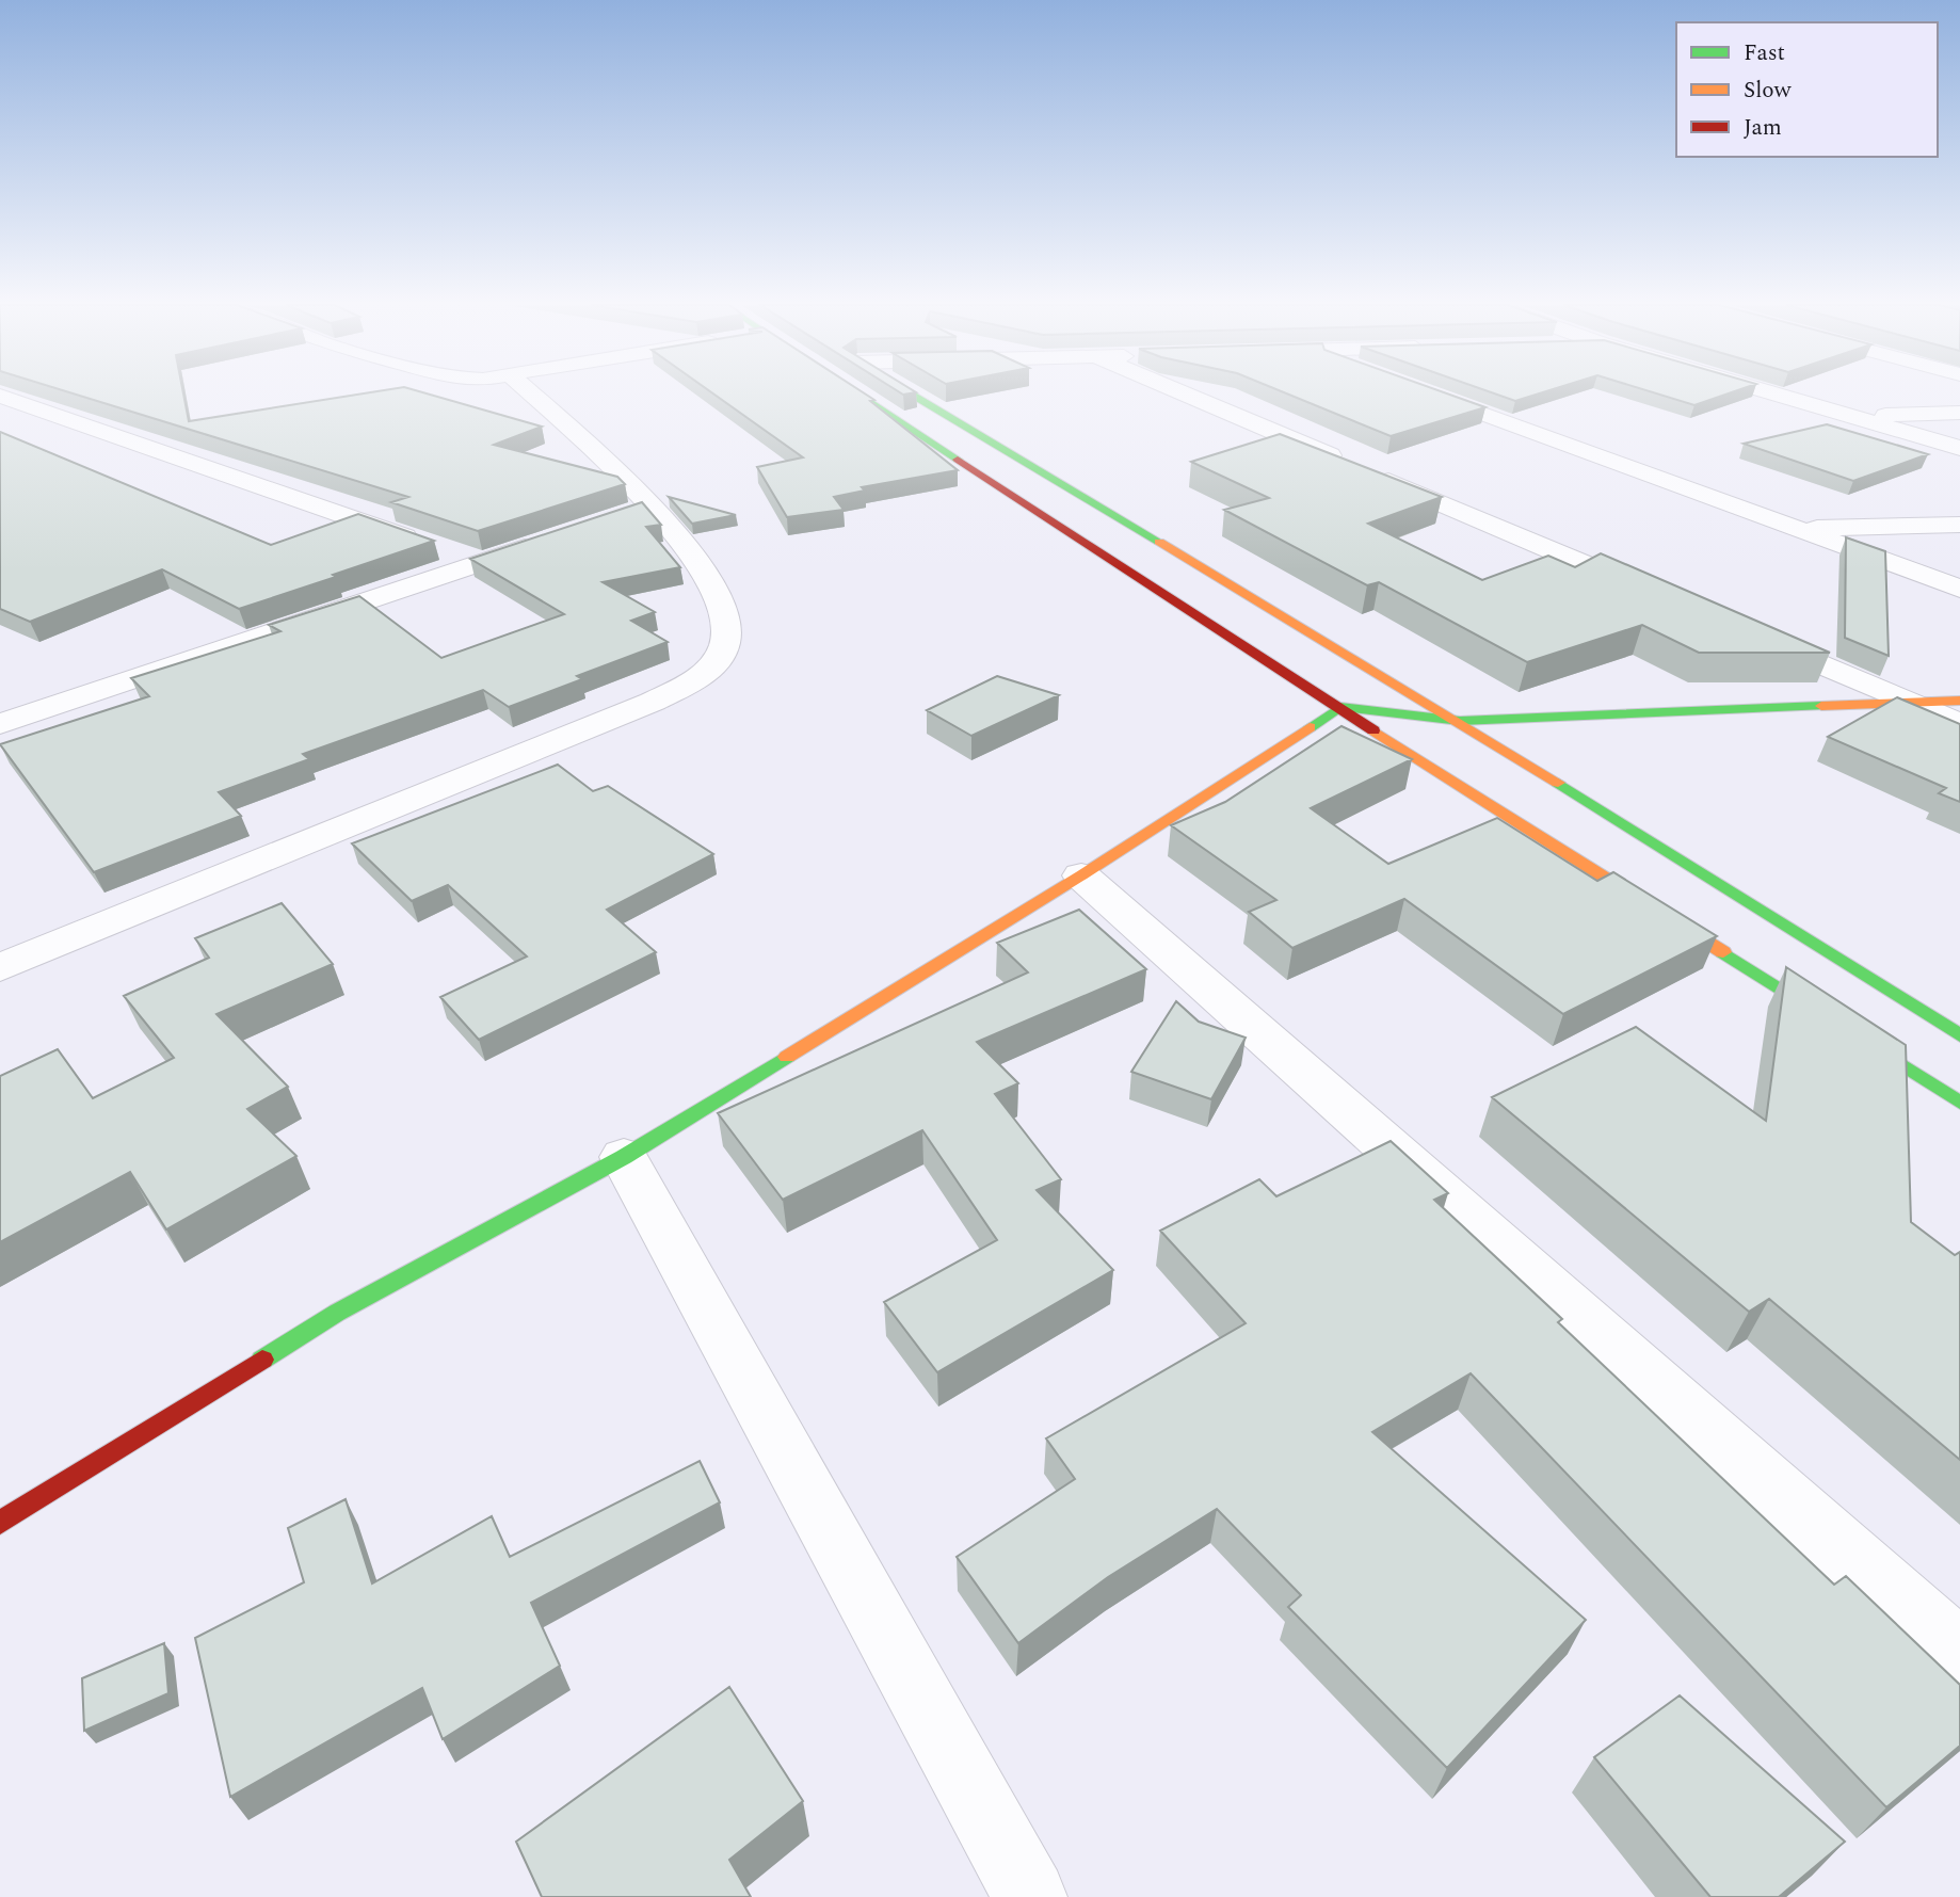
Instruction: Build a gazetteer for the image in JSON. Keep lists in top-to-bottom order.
{
  "legend": ["Fast", "Slow", "Jam"]
}
